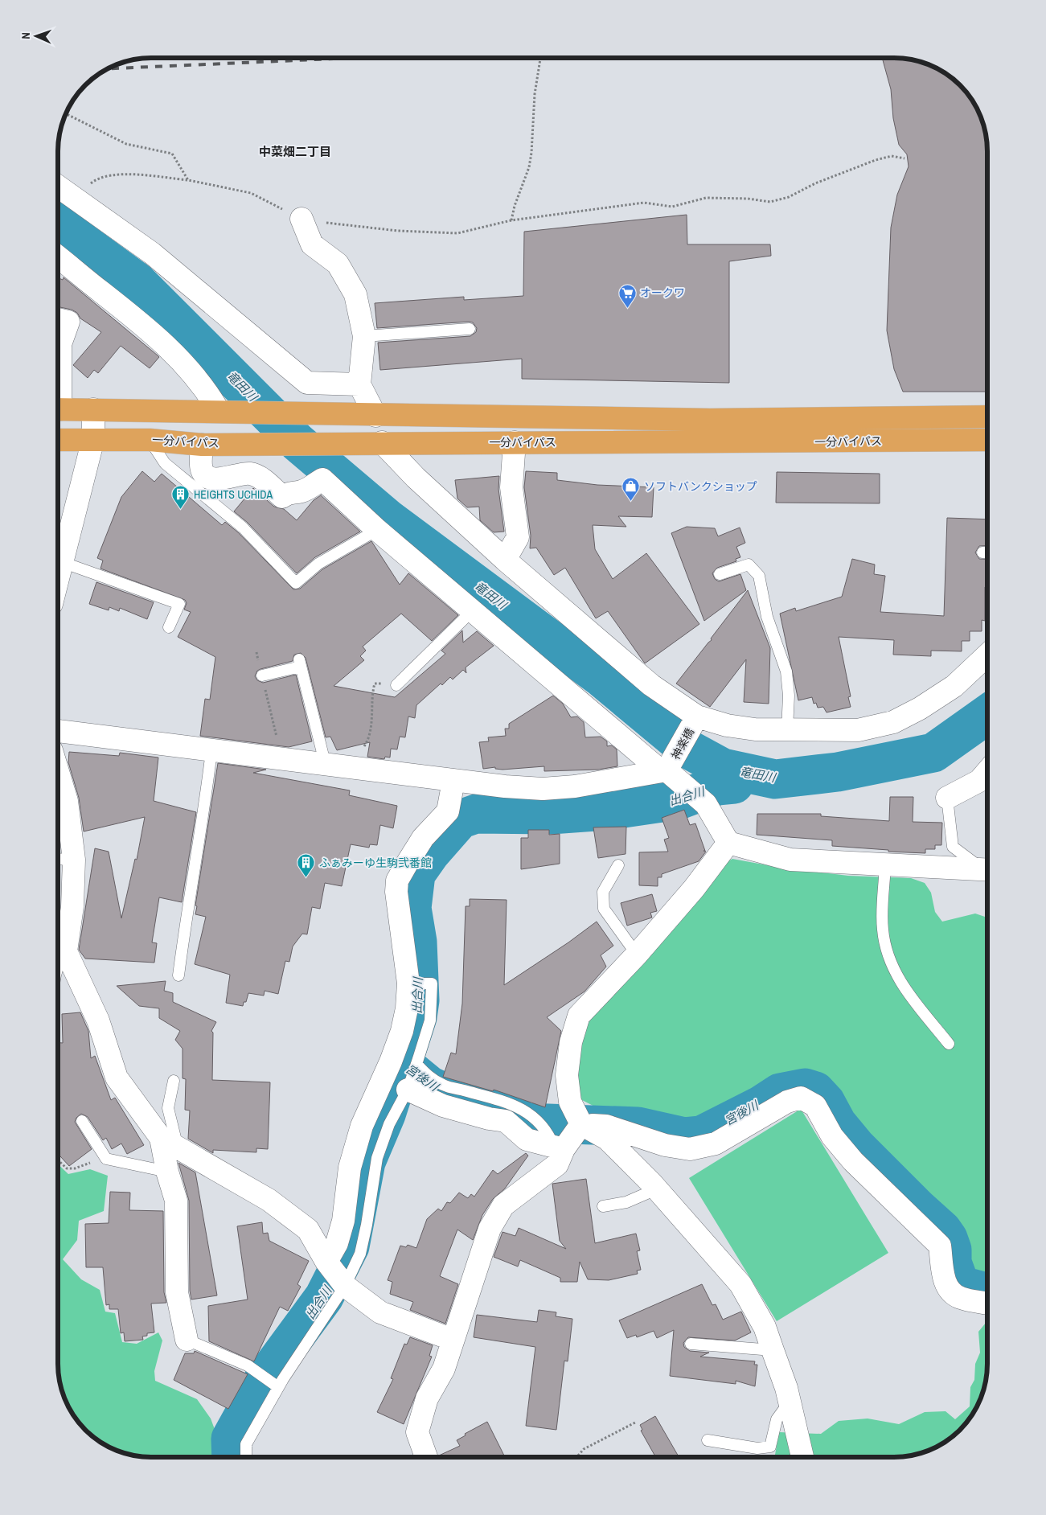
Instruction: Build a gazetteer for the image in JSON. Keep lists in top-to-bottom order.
{
  "streets": {
    "highway": ["一分バイパス"],
    "street": ["神楽橋"]
  },
  "districts": ["中菜畑二丁目"],
  "water": ["竜田川", "出合川", "宮後川"],
  "places": {
    "supermarket": ["オークワ"],
    "shop": ["ソフトバンクショップ"],
    "building": ["HEIGHTS UCHIDA", "ふぁみーゆ生駒弐番館"]
  },
  "north": "left"
}
